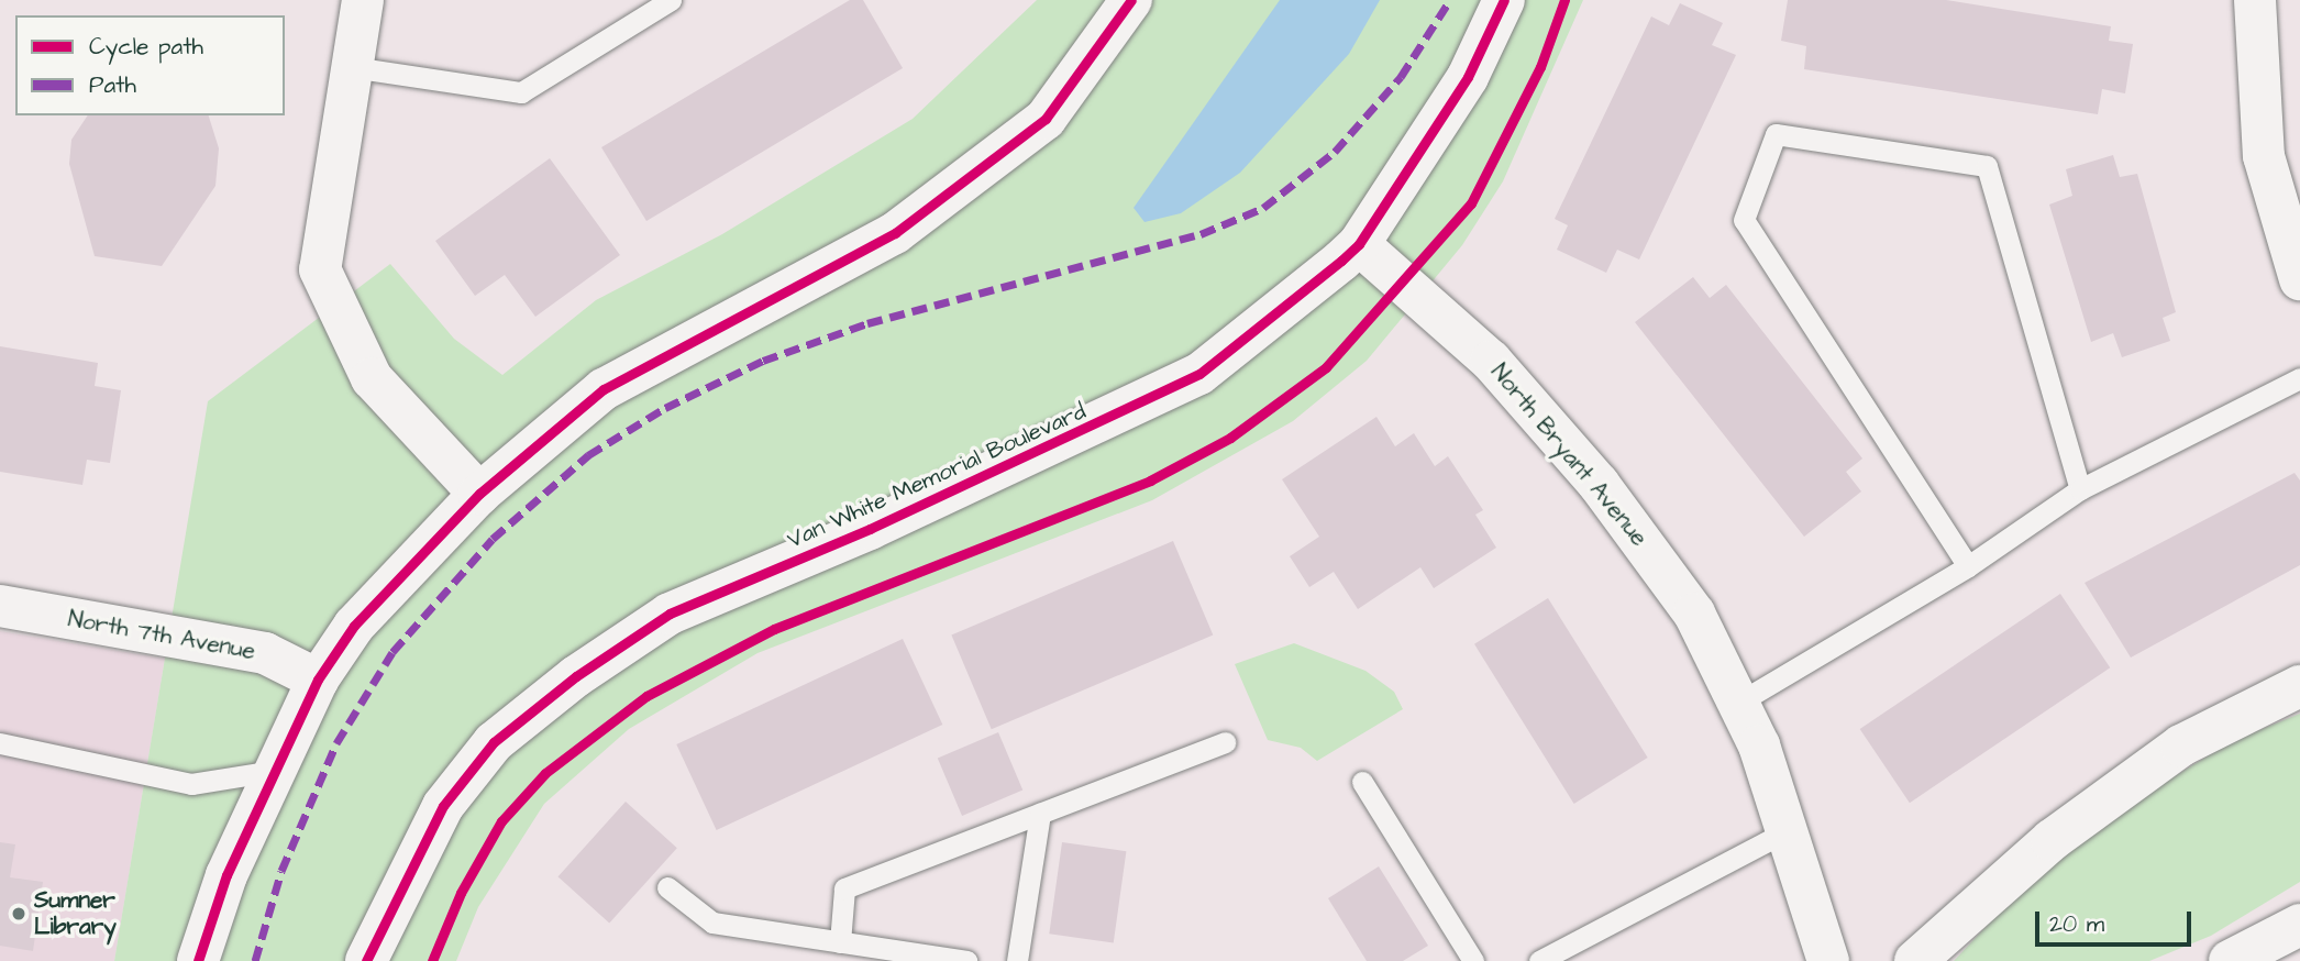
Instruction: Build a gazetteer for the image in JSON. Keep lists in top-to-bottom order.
{
  "streets": {
    "street": ["North Bryant Avenue", "Van White Memorial Boulevard", "North 7th Avenue"]
  },
  "crossings": [
    ["North Bryant Avenue", "Van White Memorial Boulevard"]
  ],
  "places": ["Sumner Library"],
  "legend": ["Cycle path", "Path"],
  "scale_bar": "20 m"
}
